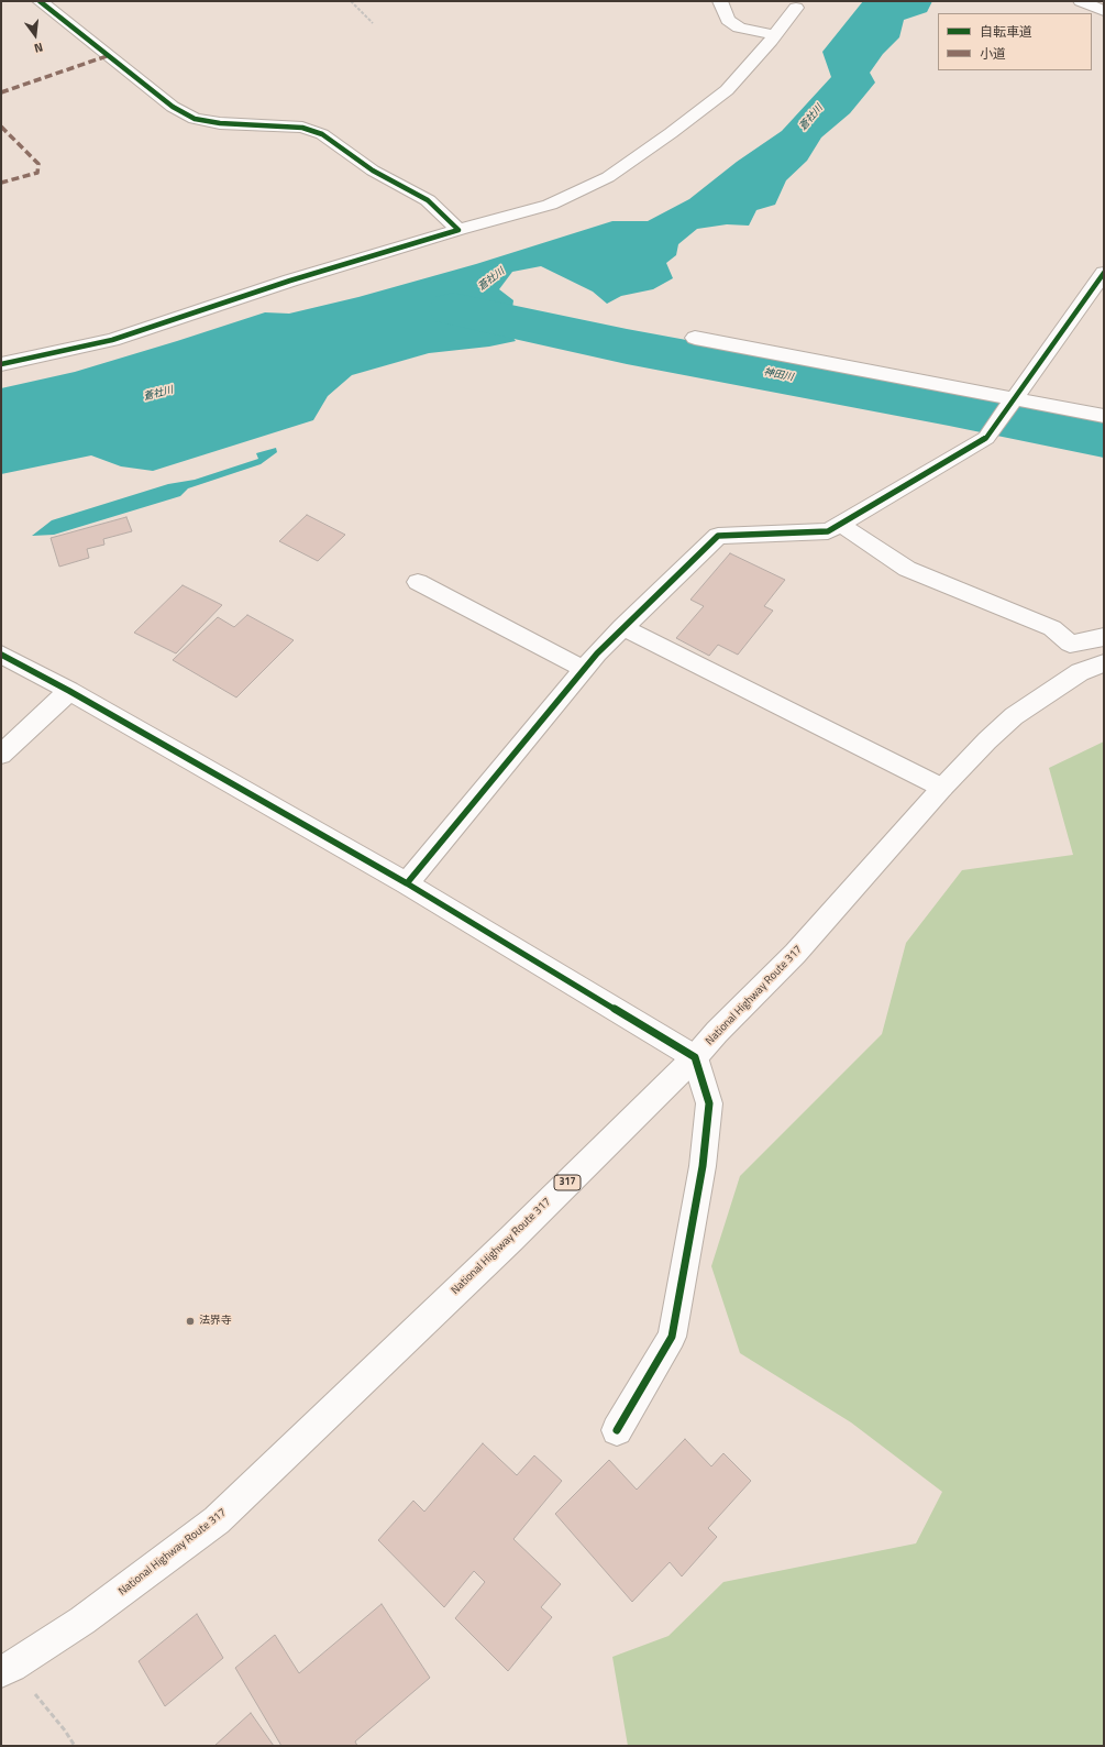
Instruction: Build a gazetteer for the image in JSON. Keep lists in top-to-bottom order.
{
  "streets": {
    "main road": ["National Highway Route 317", "317"]
  },
  "water": ["蒼社川", "神田川"],
  "places": ["法界寺"],
  "legend": ["自転車道", "小道"],
  "north": "bottom"
}
